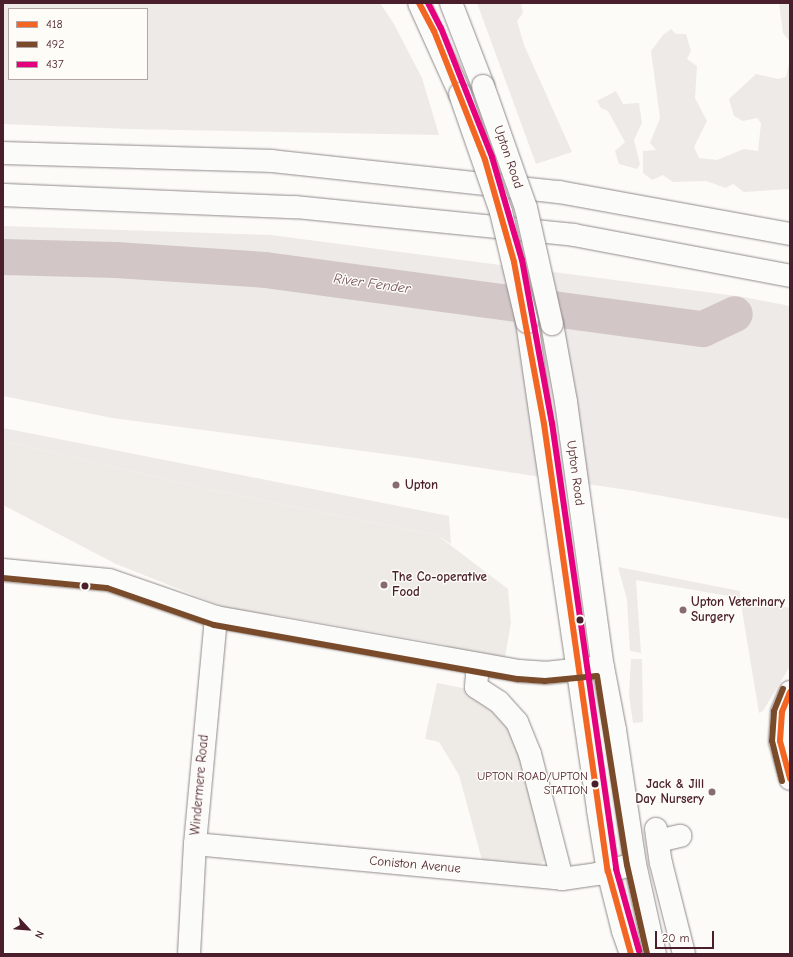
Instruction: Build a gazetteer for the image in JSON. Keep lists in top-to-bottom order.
{
  "streets": {
    "main road": ["Upton Road", "Windermere Road", "Coniston Avenue"]
  },
  "crossings": [
    ["Upton Road", "Coniston Avenue"],
    ["Windermere Road", "Coniston Avenue"]
  ],
  "water": ["River Fender"],
  "places": [
    "Upton",
    "The Co-operative Food",
    "Upton Veterinary Surgery",
    "UPTON ROAD/UPTON STATION",
    "Jack & Jill Day Nursery"
  ],
  "lines": ["transit line 418", "transit line 437", "transit line 492"],
  "legend": ["418", "492", "437"],
  "scale_bar": "20 m",
  "north": "bottom right"
}
